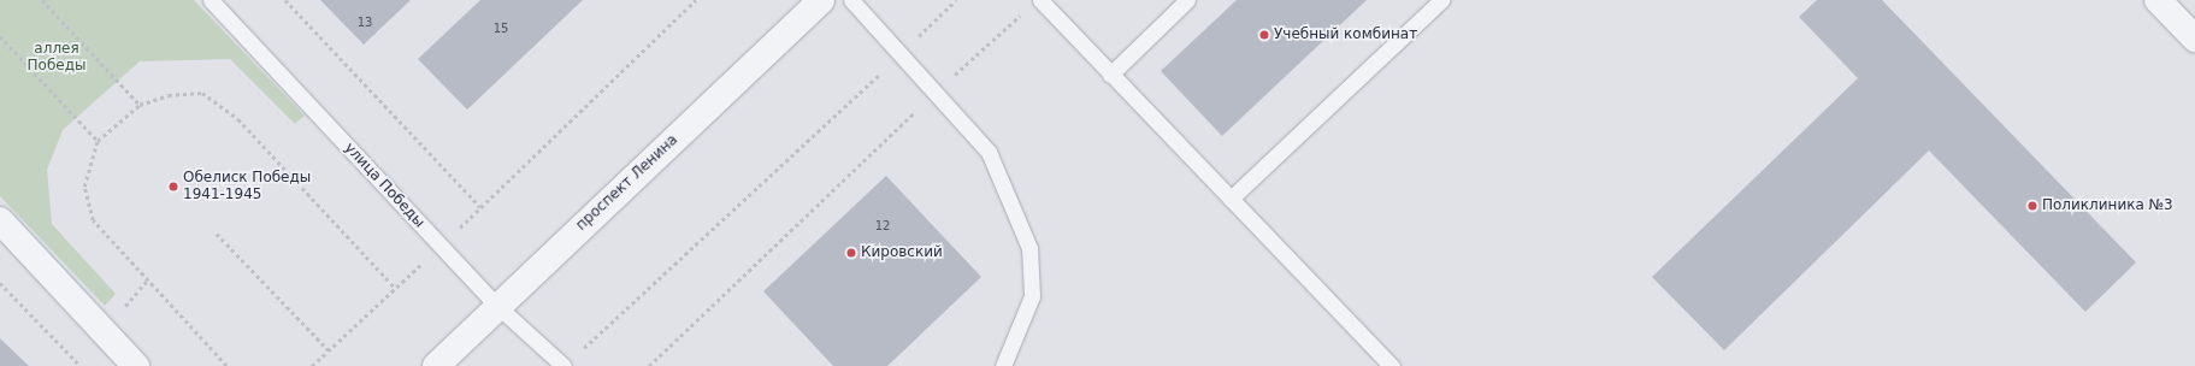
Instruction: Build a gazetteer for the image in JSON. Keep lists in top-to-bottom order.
{
  "streets": {
    "street": ["проспект Ленина"],
    "lane": ["улица Победы"]
  },
  "crossings": [
    ["проспект Ленина", "улица Победы"]
  ],
  "parks": ["аллея Победы"],
  "places": [
    "Учебный комбинат",
    "Обелиск Победы 1941-1945",
    "Поликлиника №3",
    "Кировский"
  ],
  "house_numbers": ["13", "15", "12"]
}
